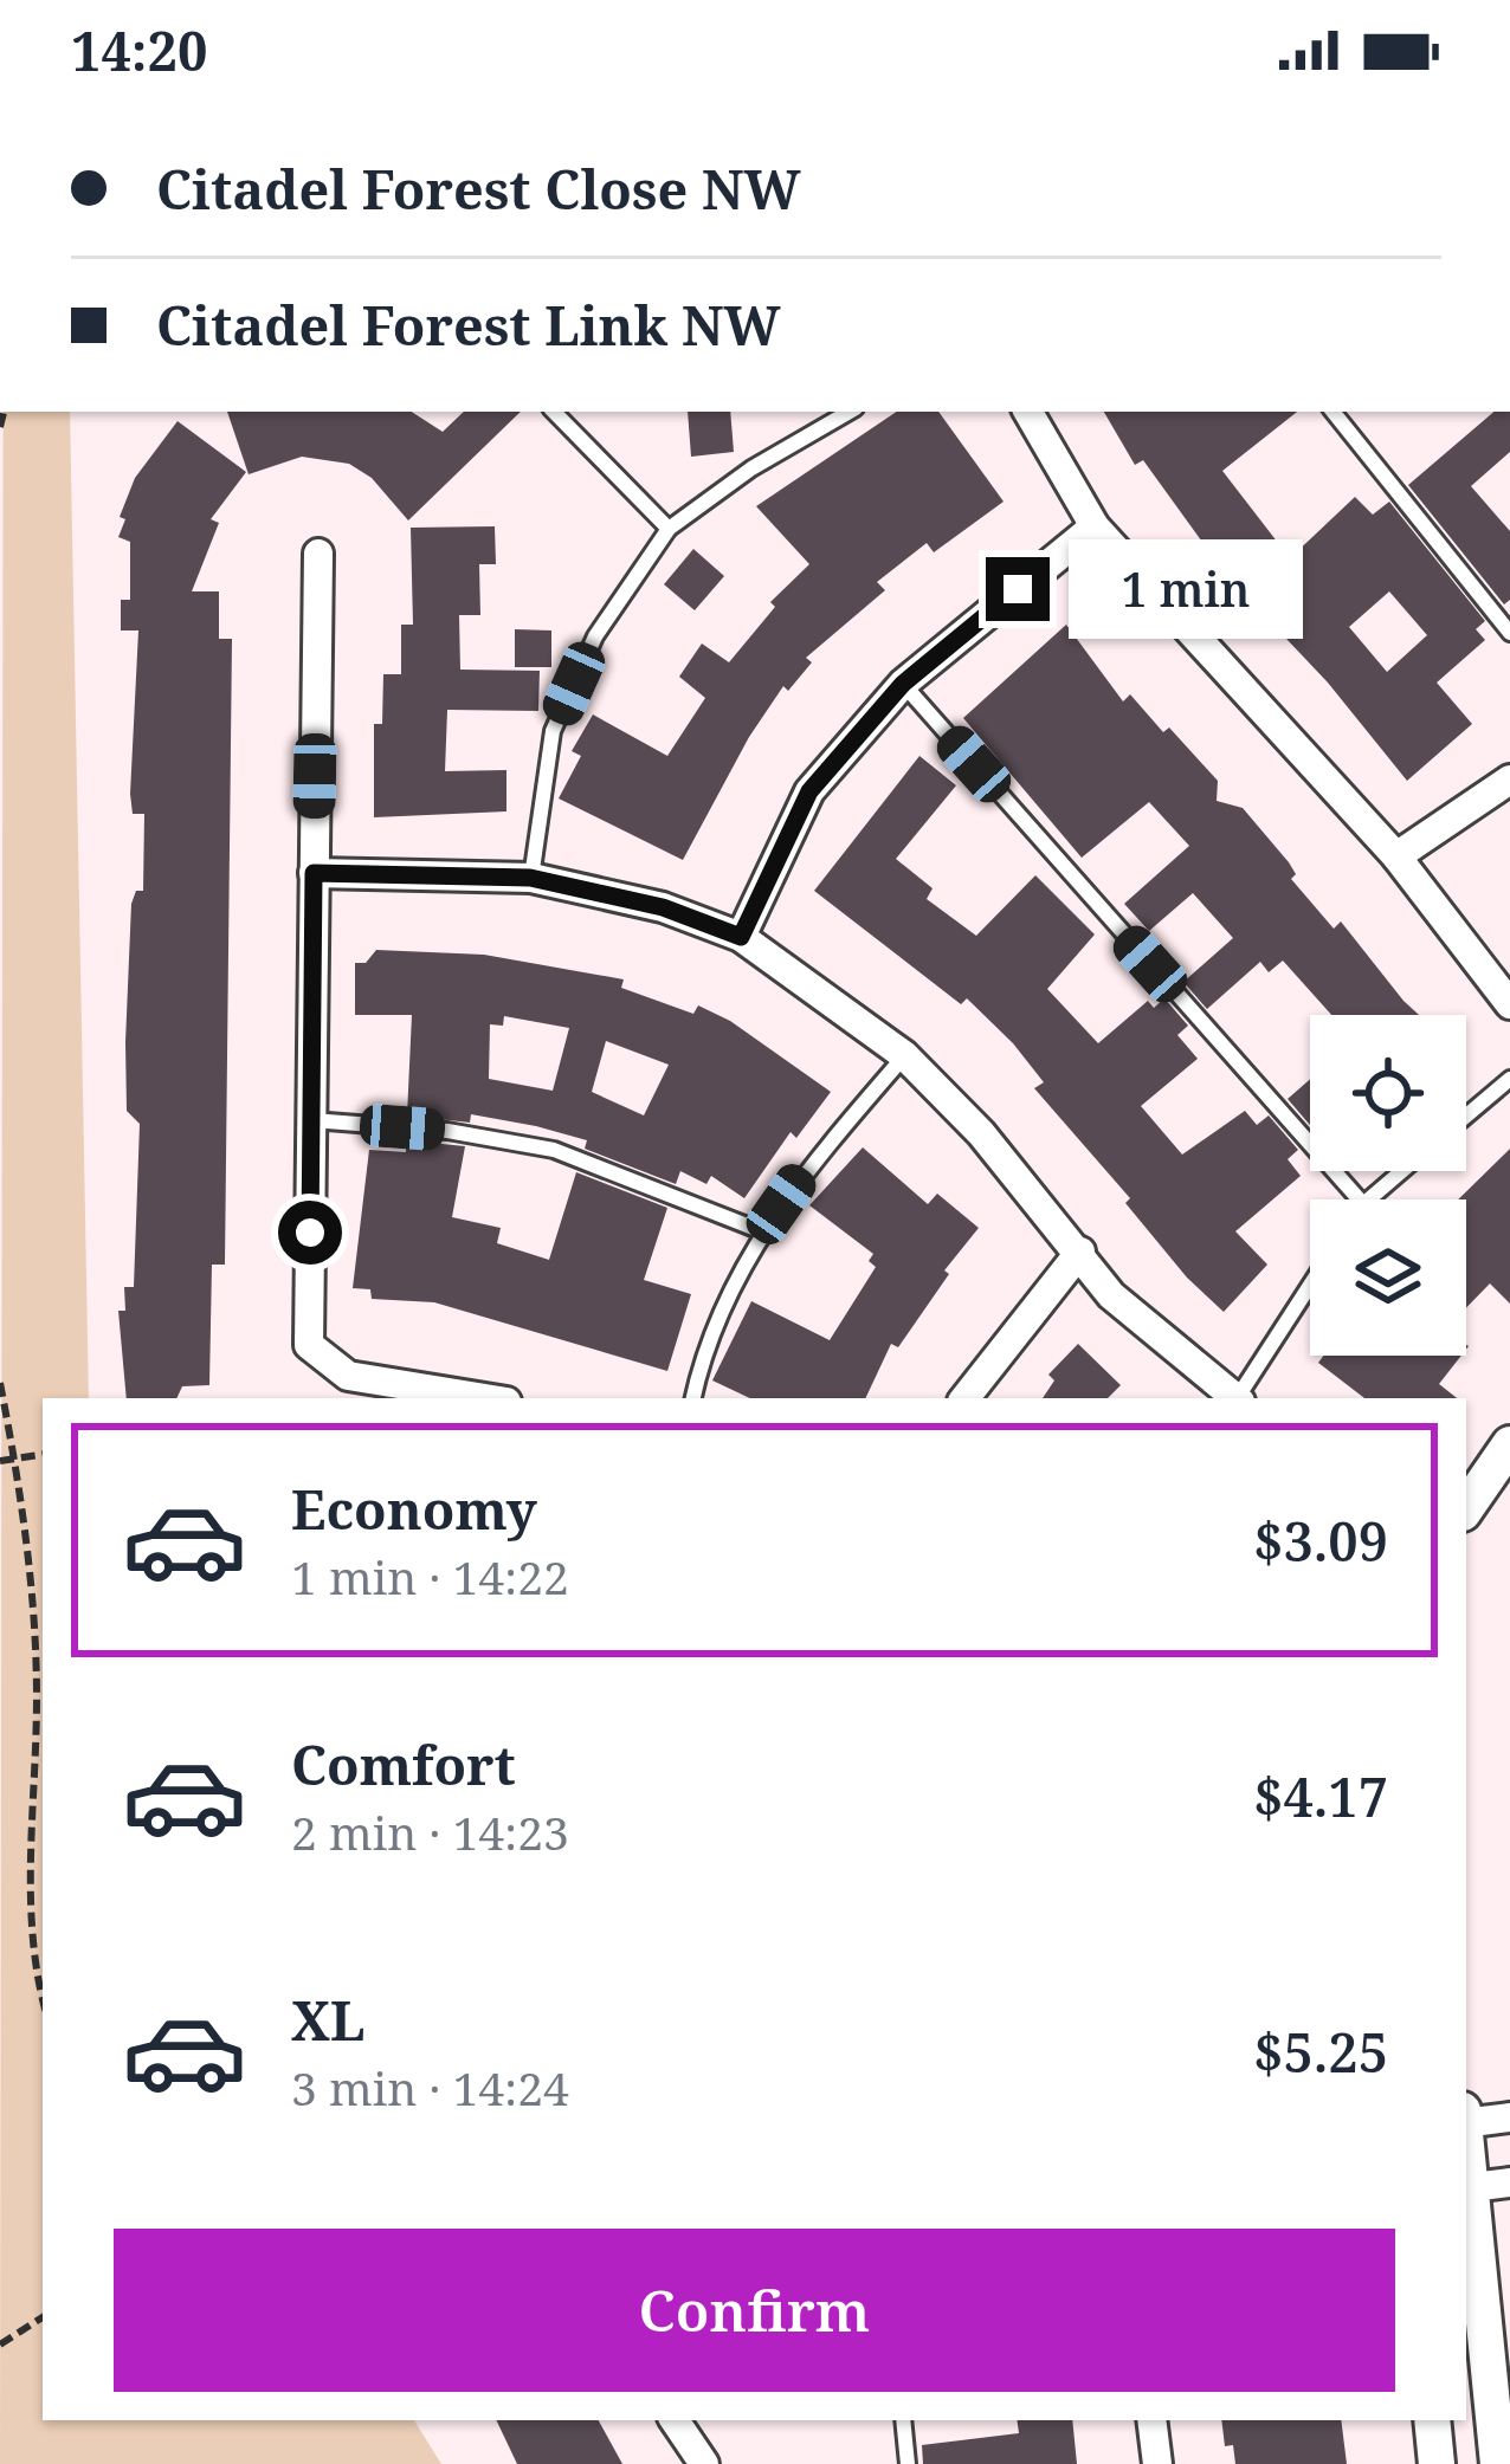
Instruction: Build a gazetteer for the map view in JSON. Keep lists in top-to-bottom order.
{
  "page": {
    "status": "14:20",
    "banner": ["Citadel Forest Close NW", "Citadel Forest Link NW"],
    "bubble": "1 min",
    "list": [
      {
        "name": "Economy",
        "note": "1 min · 14:22",
        "value": "$3.09"
      },
      {
        "name": "Comfort",
        "note": "2 min · 14:23",
        "value": "$4.17"
      },
      {
        "name": "XL",
        "note": "3 min · 14:24",
        "value": "$5.25"
      }
    ],
    "buttons": "Confirm"
  }
}
